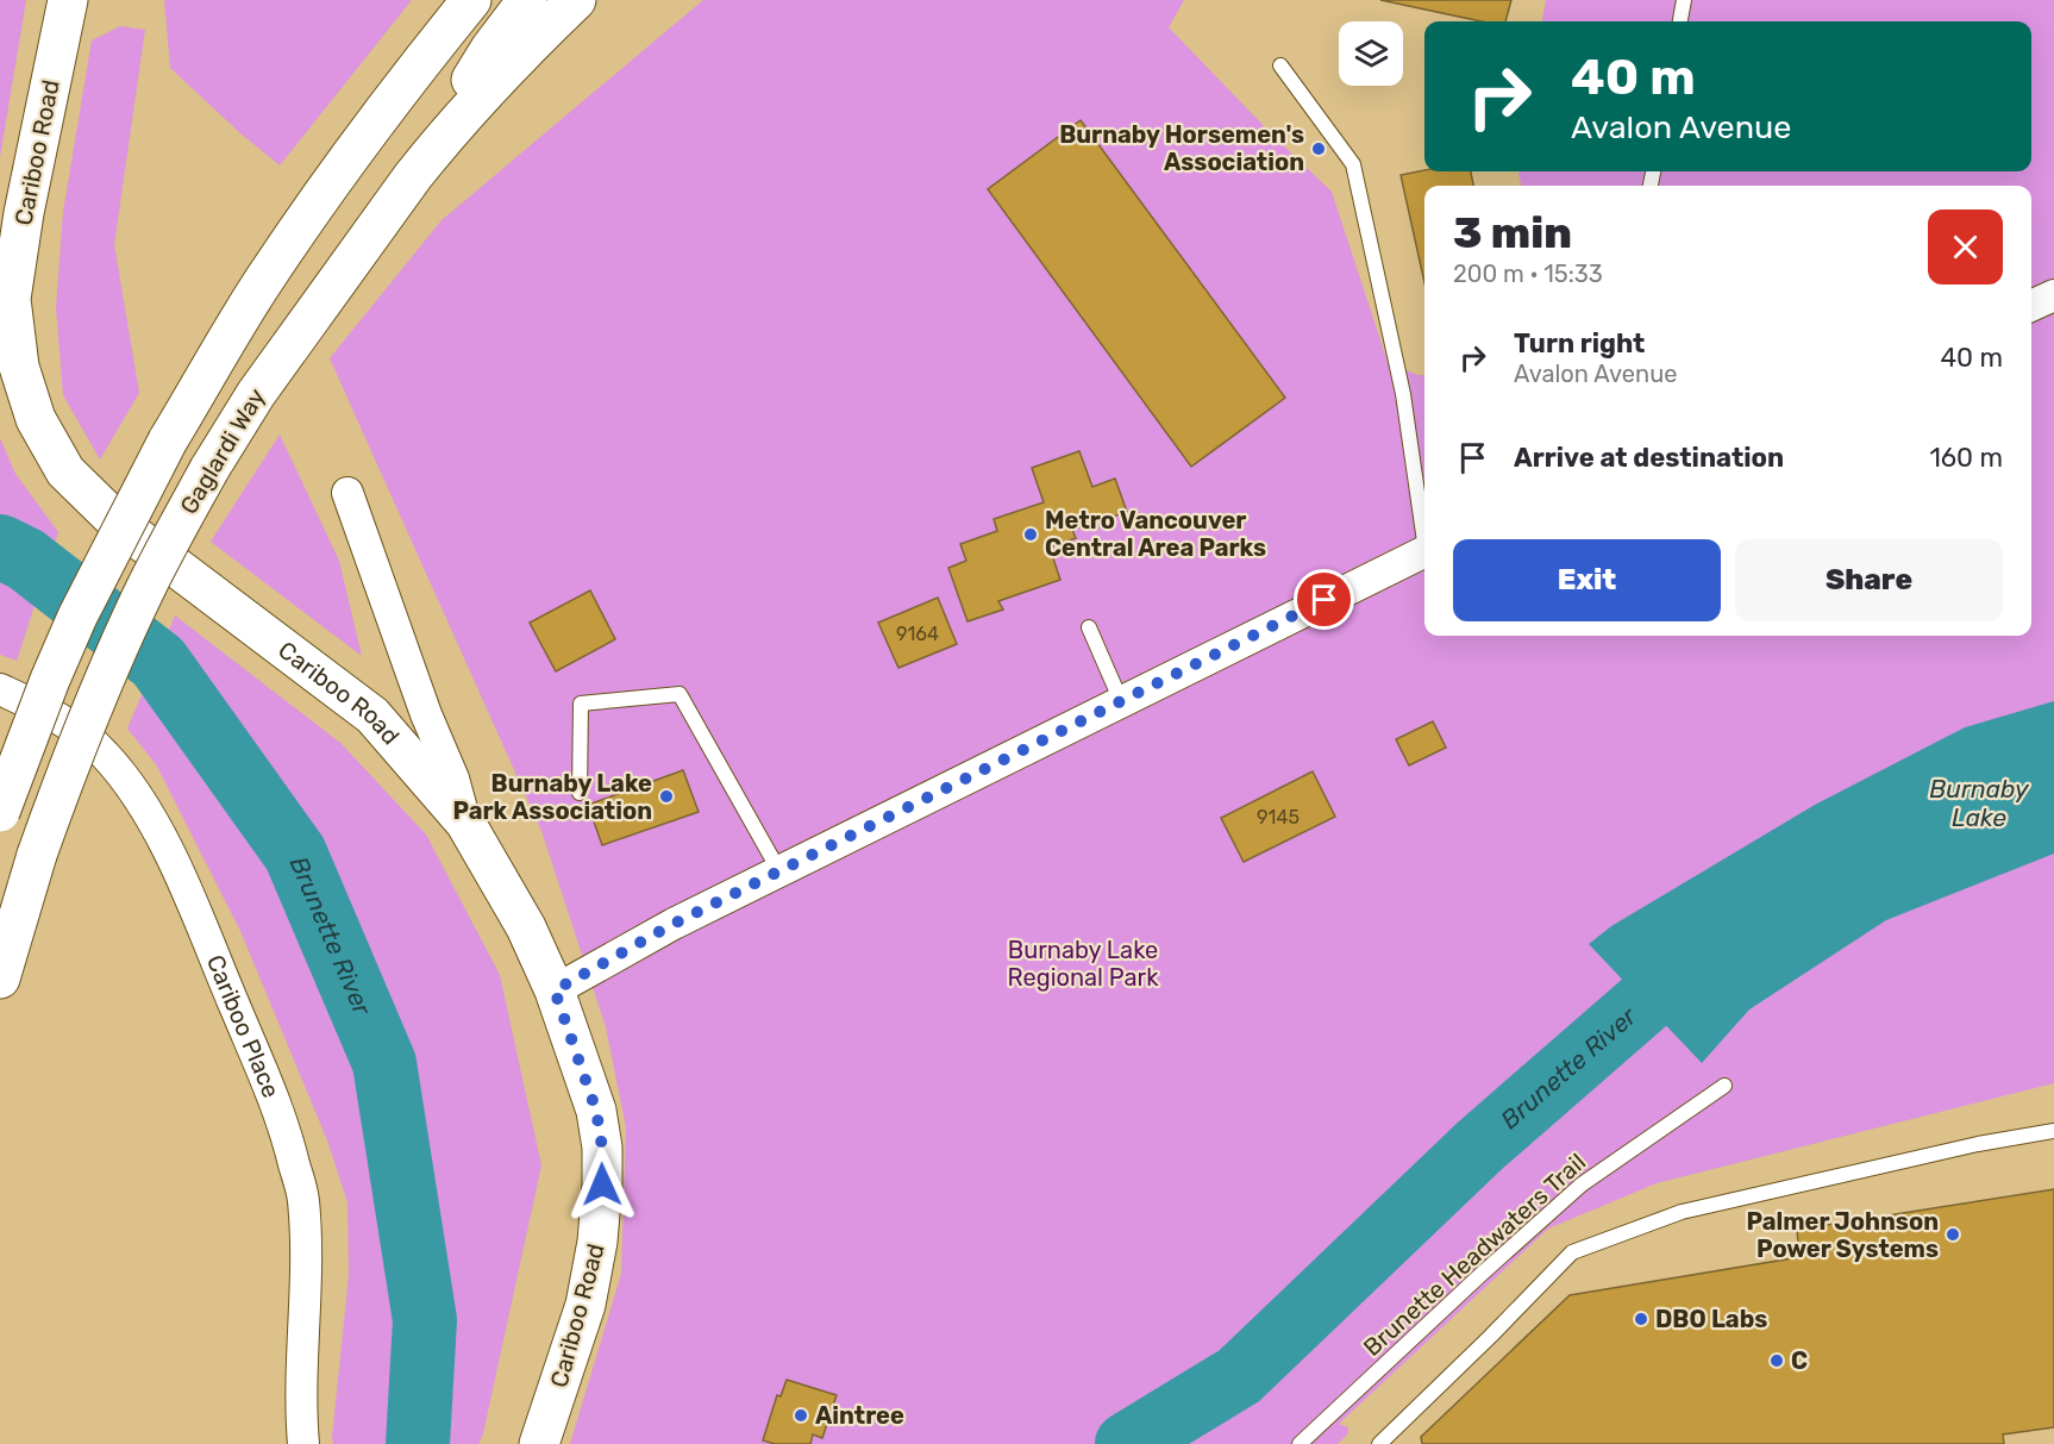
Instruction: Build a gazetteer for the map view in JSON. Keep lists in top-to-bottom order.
{
  "streets": {
    "main road": ["Cariboo Road", "Gaglardi Way"],
    "street": ["Cariboo Place"],
    "lane": ["Brunette Headwaters Trail"]
  },
  "water": ["Burnaby Lake", "Brunette River"],
  "parks": ["Burnaby Lake Regional Park"],
  "places": [
    "Burnaby Horsemen's Association",
    "Metro Vancouver Central Area Parks",
    "Burnaby Lake Park Association",
    "Palmer Johnson Power Systems",
    "DBO Labs",
    "C",
    "Aintree"
  ],
  "house_numbers": ["9164", "9145"],
  "page": {
    "turn": ["40 m", "Avalon Avenue"],
    "heading": ["3 min", "200 m · 15:33"],
    "list": [
      {
        "name": "Turn right",
        "note": "Avalon Avenue",
        "value": "40 m"
      },
      {
        "name": "Arrive at destination",
        "value": "160 m"
      }
    ],
    "buttons": ["Exit", "Share"]
  }
}
